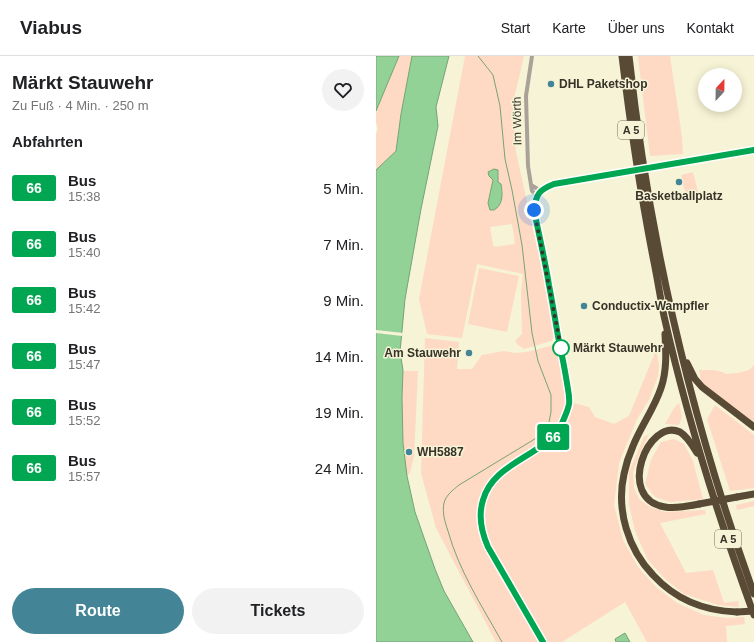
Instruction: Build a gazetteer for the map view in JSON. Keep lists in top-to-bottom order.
{
  "streets": {
    "highway": ["A 5"],
    "street": ["Im Wörth"]
  },
  "places": [
    "DHL Paketshop",
    "Basketballplatz",
    "Conductix-Wampfler",
    "Märkt Stauwehr",
    "Am Stauwehr",
    "WH5887"
  ],
  "lines": ["bus line 66"],
  "north": "top",
  "page": {
    "header": "Viabus",
    "nav": [
      "Start",
      "Karte",
      "Über uns",
      "Kontakt"
    ],
    "heading": [
      ["Märkt Stauwehr", "Zu Fuß · 4 Min. · 250 m"],
      "Abfahrten"
    ],
    "on_map": "66",
    "list": [
      {
        "mark": "66",
        "name": "Bus",
        "note": "15:38",
        "value": "5 Min."
      },
      {
        "mark": "66",
        "name": "Bus",
        "note": "15:40",
        "value": "7 Min."
      },
      {
        "mark": "66",
        "name": "Bus",
        "note": "15:42",
        "value": "9 Min."
      },
      {
        "mark": "66",
        "name": "Bus",
        "note": "15:47",
        "value": "14 Min."
      },
      {
        "mark": "66",
        "name": "Bus",
        "note": "15:52",
        "value": "19 Min."
      },
      {
        "mark": "66",
        "name": "Bus",
        "note": "15:57",
        "value": "24 Min."
      }
    ],
    "buttons": ["Route", "Tickets"]
  }
}
